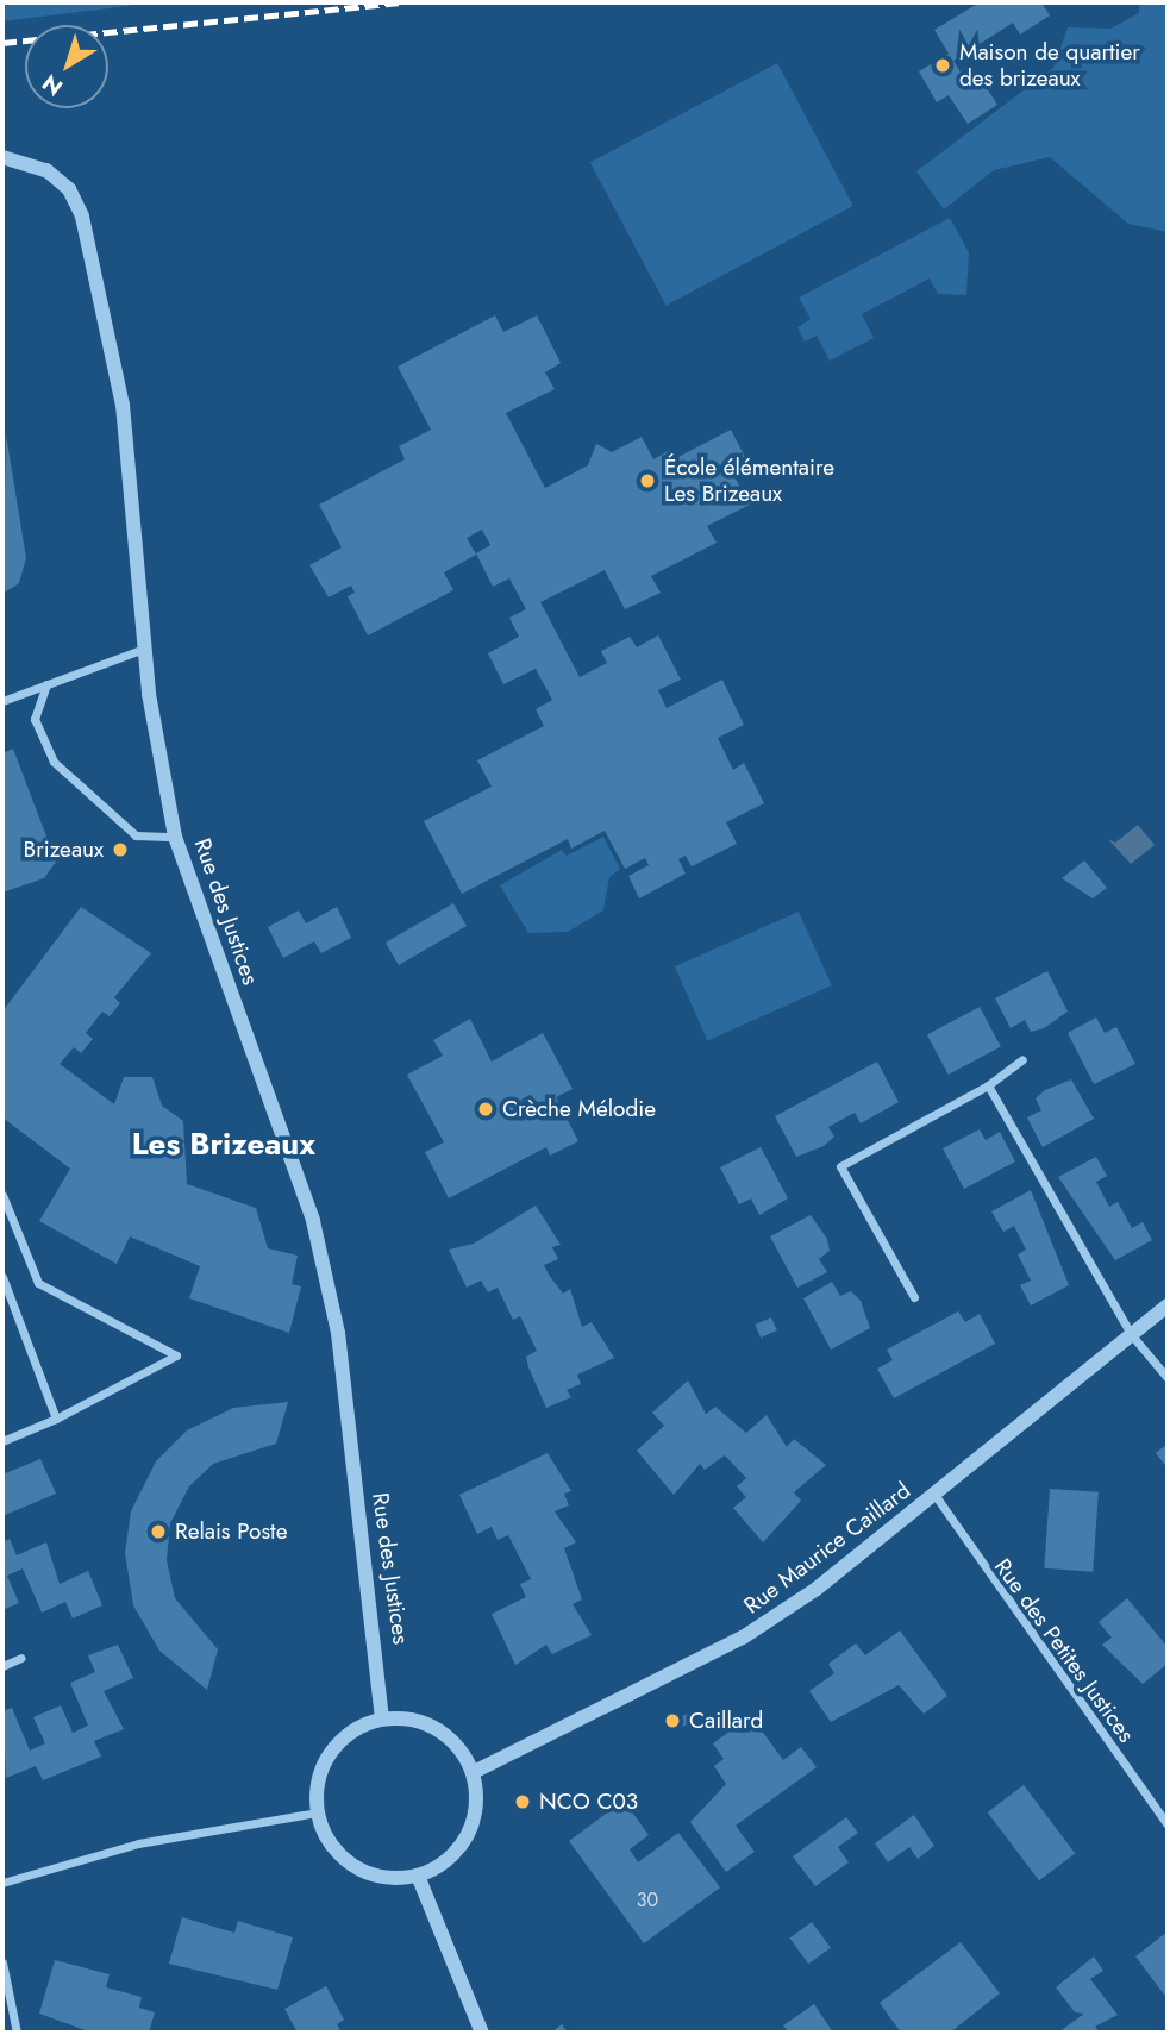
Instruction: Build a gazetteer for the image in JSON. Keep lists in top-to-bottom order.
{
  "streets": {
    "street": ["Rue des Justices", "Rue Maurice Caillard", "Rue des Petites Justices"]
  },
  "crossings": [
    ["Rue des Justices", "Rue Maurice Caillard"],
    ["Rue Maurice Caillard", "Rue des Petites Justices"]
  ],
  "districts": ["Les Brizeaux"],
  "places": [
    "Maison de quartier des brizeaux",
    "École élémentaire Les Brizeaux",
    "Brizeaux",
    "Crèche Mélodie",
    "Relais Poste",
    "Caillard",
    "NCO C03"
  ],
  "house_numbers": ["30"],
  "north": "bottom left"
}
